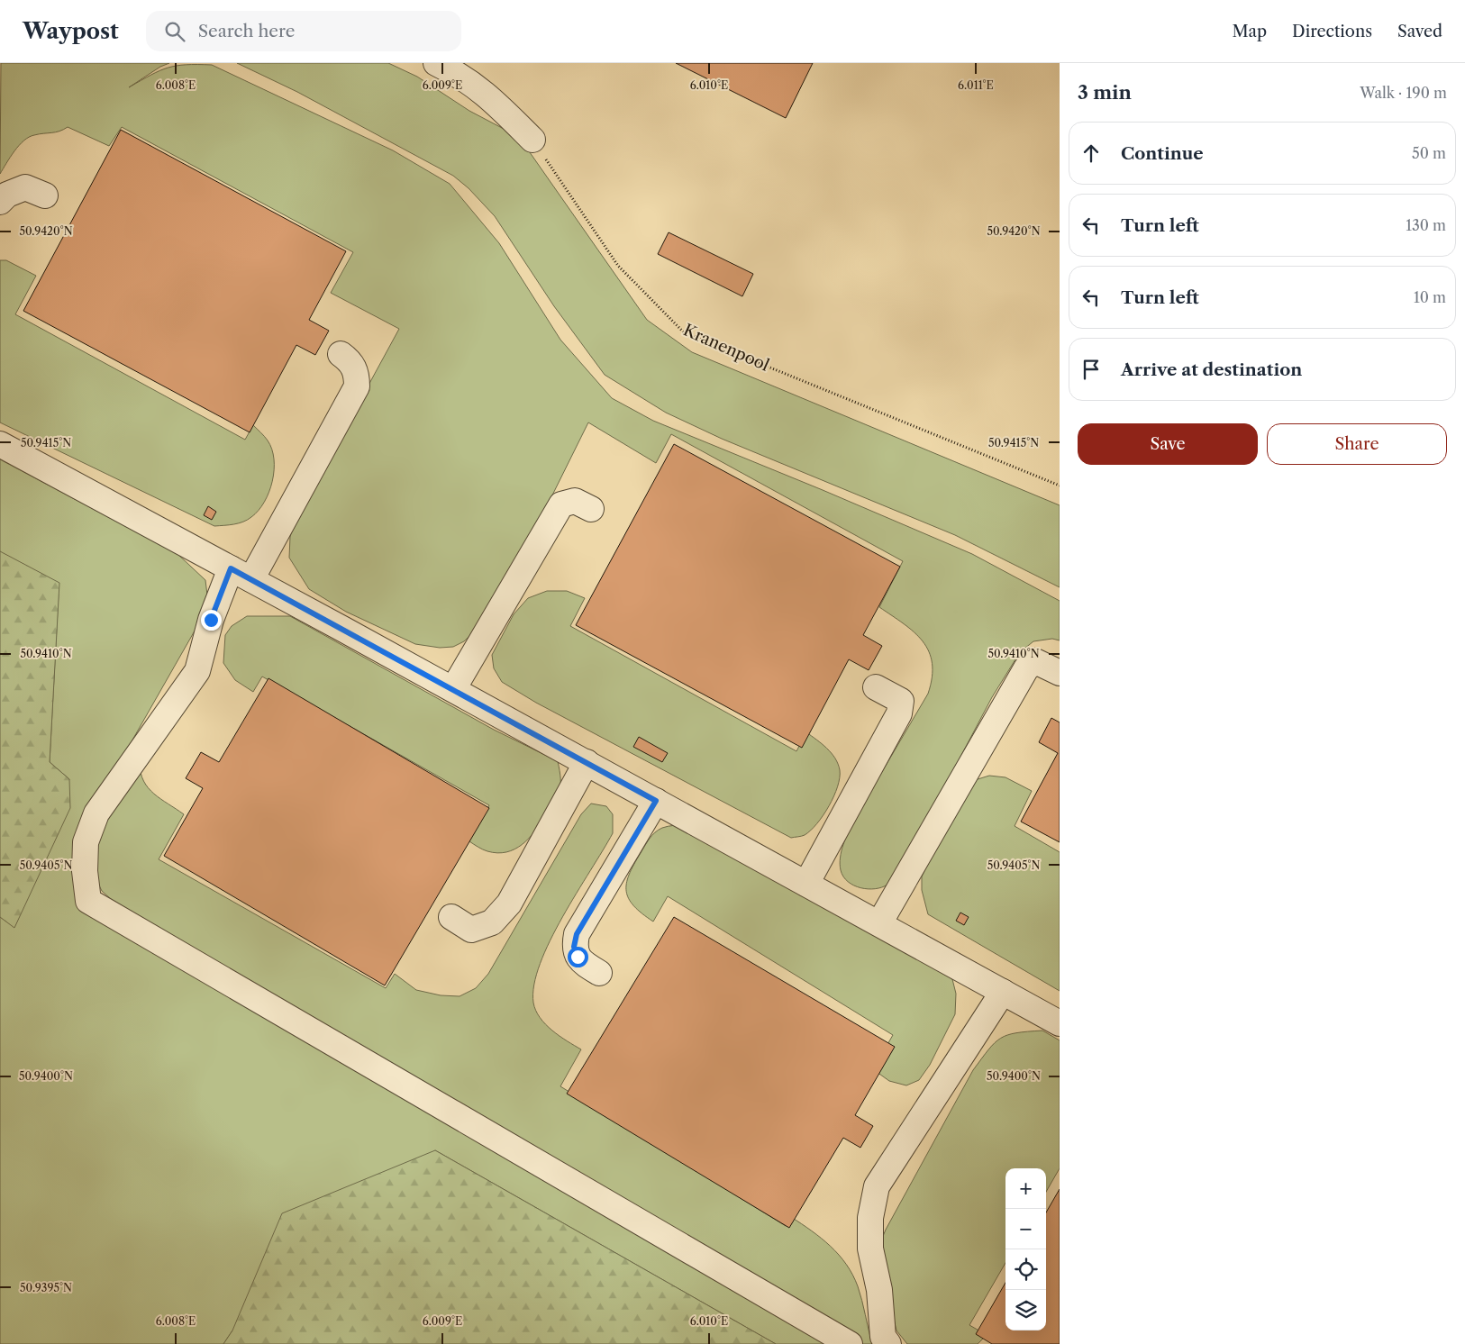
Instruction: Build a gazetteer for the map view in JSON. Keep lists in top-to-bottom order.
{
  "streets": {
    "path": ["Kranenpool"]
  },
  "page": {
    "header": "Waypost",
    "search": "Search here",
    "nav": ["Map", "Directions", "Saved"],
    "heading": ["3 min", "Walk · 190 m"],
    "list": [
      ["Continue", "50 m"],
      ["Turn left", "130 m"],
      ["Turn left", "10 m"],
      "Arrive at destination"
    ],
    "buttons": ["Save", "Share"],
    "map_buttons": ["+", "−"]
  },
  "coordinates": [
    "6.008°E",
    "6.009°E",
    "6.010°E",
    "6.011°E",
    "50.9420°N",
    "50.9415°N",
    "50.9410°N",
    "50.9405°N",
    "50.9400°N",
    "50.9395°N"
  ]
}
